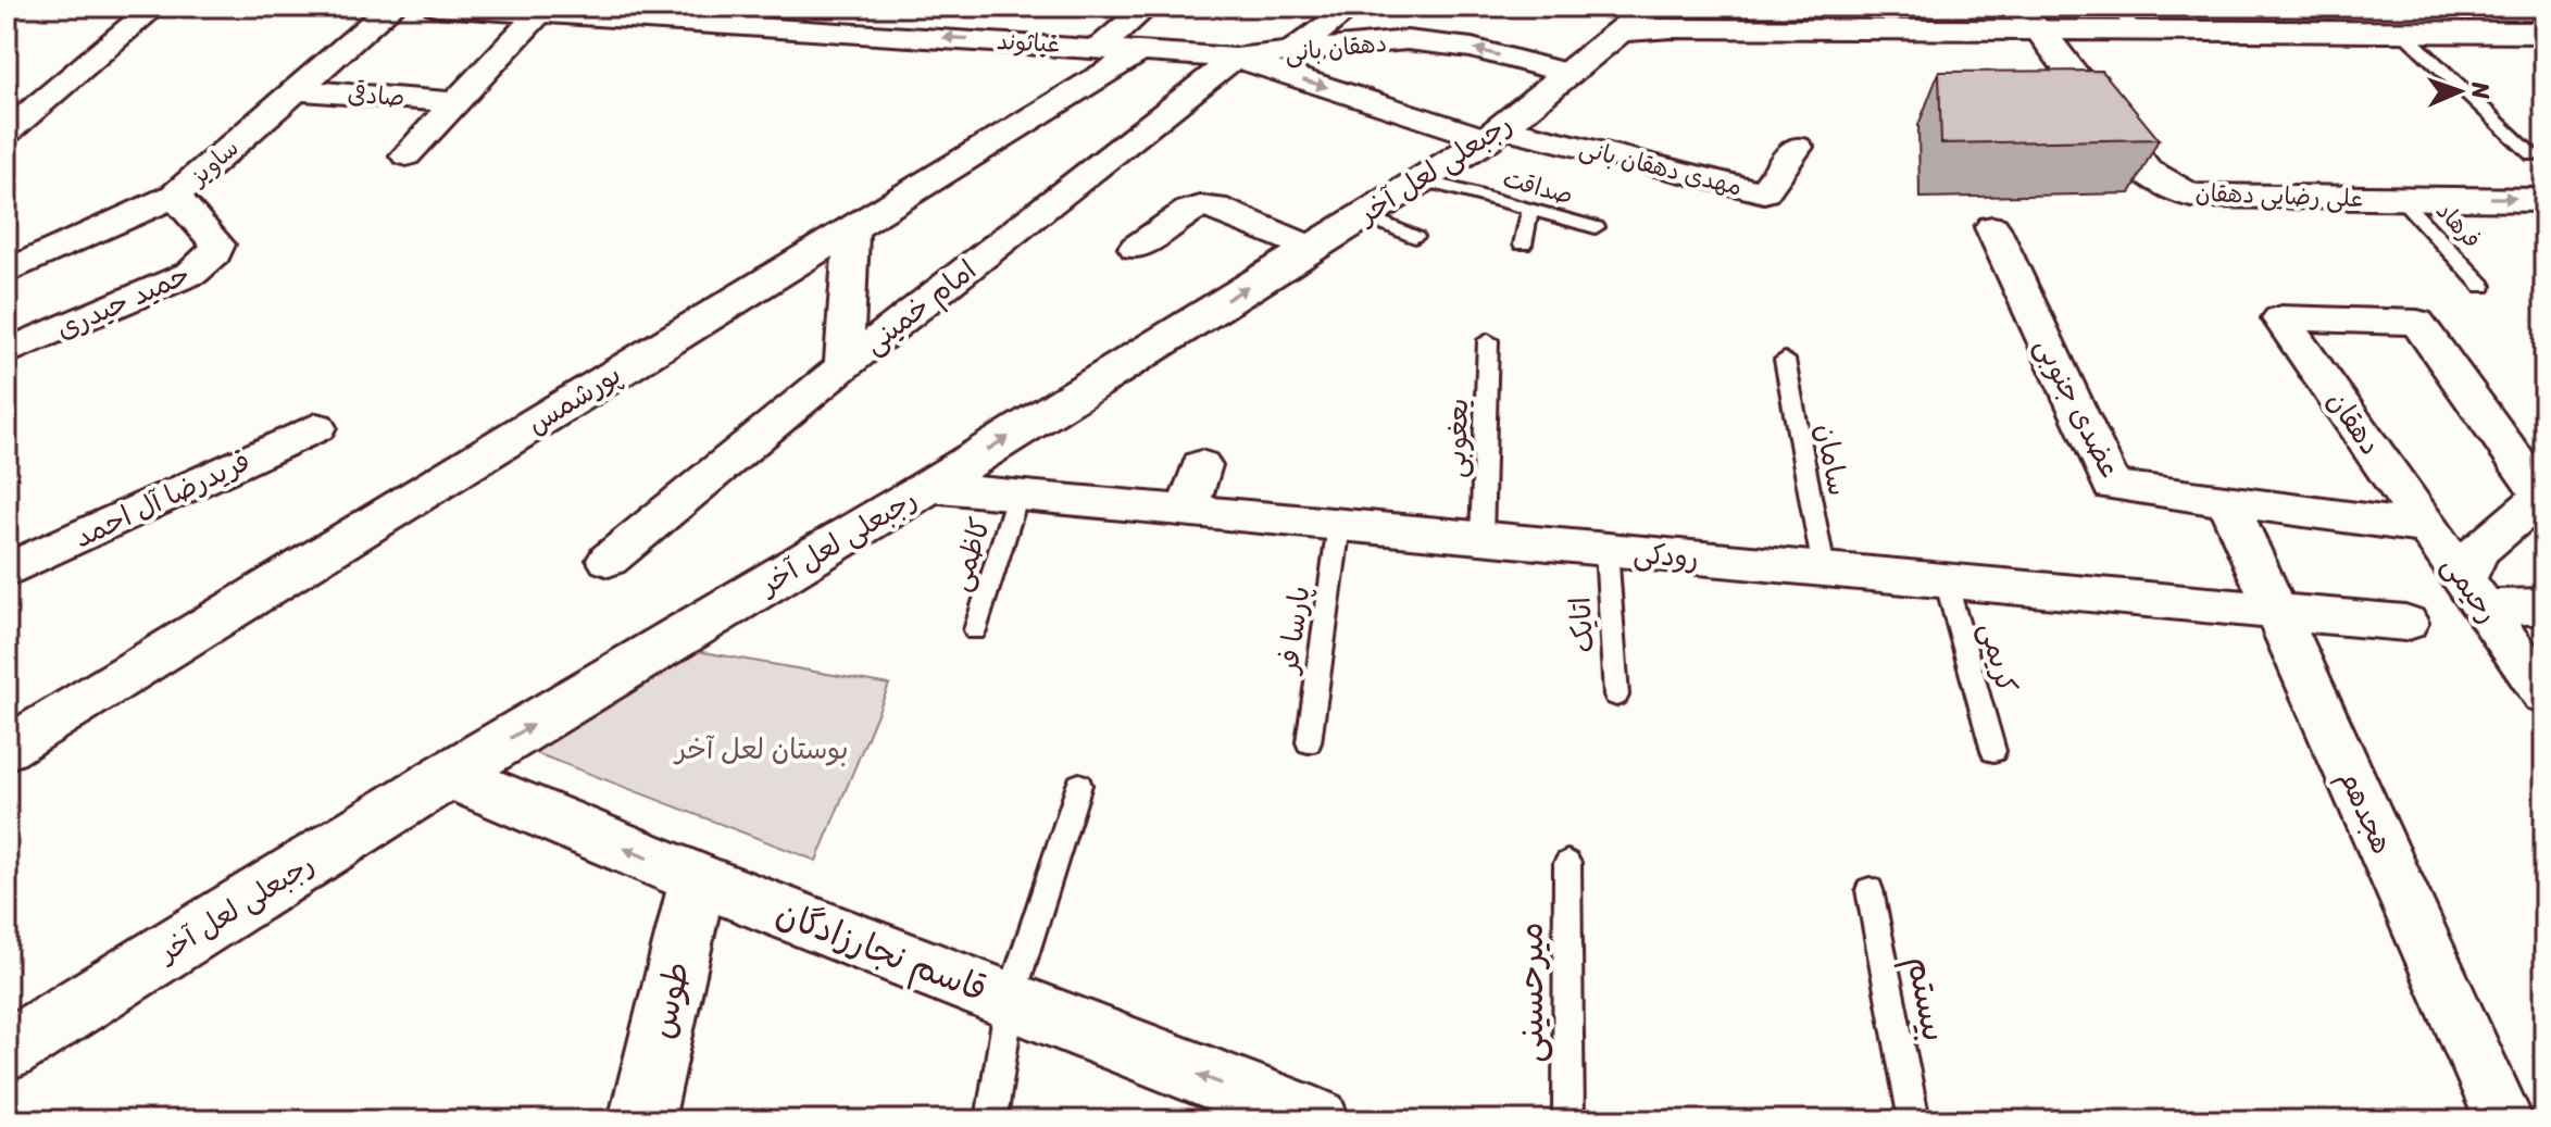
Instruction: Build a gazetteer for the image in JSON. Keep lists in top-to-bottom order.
{
  "streets": {
    "street": [
      "غیاثوند",
      "دهقان بانی",
      "صادقی",
      "ساویز",
      "مهدی دهقان بانی",
      "رجبعلی لعل آخر",
      "علی رضایی دهقان",
      "حمید حیدری",
      "امام خمینی",
      "پورشمس",
      "عضدی جنوبی",
      "دهقان",
      "فریدرضا آل احمد",
      "رودکی",
      "رحیمی",
      "هجدهم",
      "قاسم نجارزادگان",
      "طوس"
    ],
    "lane": [
      "صداقت",
      "فرهاد",
      "یعغوبی",
      "سامان",
      "کاظمی",
      "اتایک",
      "پارسا فر",
      "کریمی",
      "میرحسینی",
      "بیستم"
    ]
  },
  "crossings": [
    ["غیاثوند", "دهقان بانی"],
    ["غیاثوند", "صادقی"],
    ["دهقان بانی", "رجبعلی لعل آخر"],
    ["دهقان بانی", "امام خمینی"],
    ["دهقان بانی", "پورشمس"],
    ["صادقی", "ساویز"],
    ["ساویز", "حمید حیدری"],
    ["مهدی دهقان بانی", "رجبعلی لعل آخر"],
    ["رجبعلی لعل آخر", "صداقت"],
    ["رجبعلی لعل آخر", "رودکی"],
    ["رجبعلی لعل آخر", "قاسم نجارزادگان"],
    ["علی رضایی دهقان", "فرهاد"],
    ["عضدی جنوبی", "هجدهم"],
    ["دهقان", "رحیمی"],
    ["یعغوبی", "رودکی"],
    ["سامان", "رودکی"],
    ["کاظمی", "رودکی"],
    ["رودکی", "اتایک"],
    ["رودکی", "پارسا فر"],
    ["رودکی", "کریمی"],
    ["رودکی", "هجدهم"],
    ["قاسم نجارزادگان", "طوس"]
  ],
  "one_way": ["رجبعلی لعل آخر", "قاسم نجارزادگان"],
  "parks": ["بوستان لعل آخر"],
  "north": "right"
}
